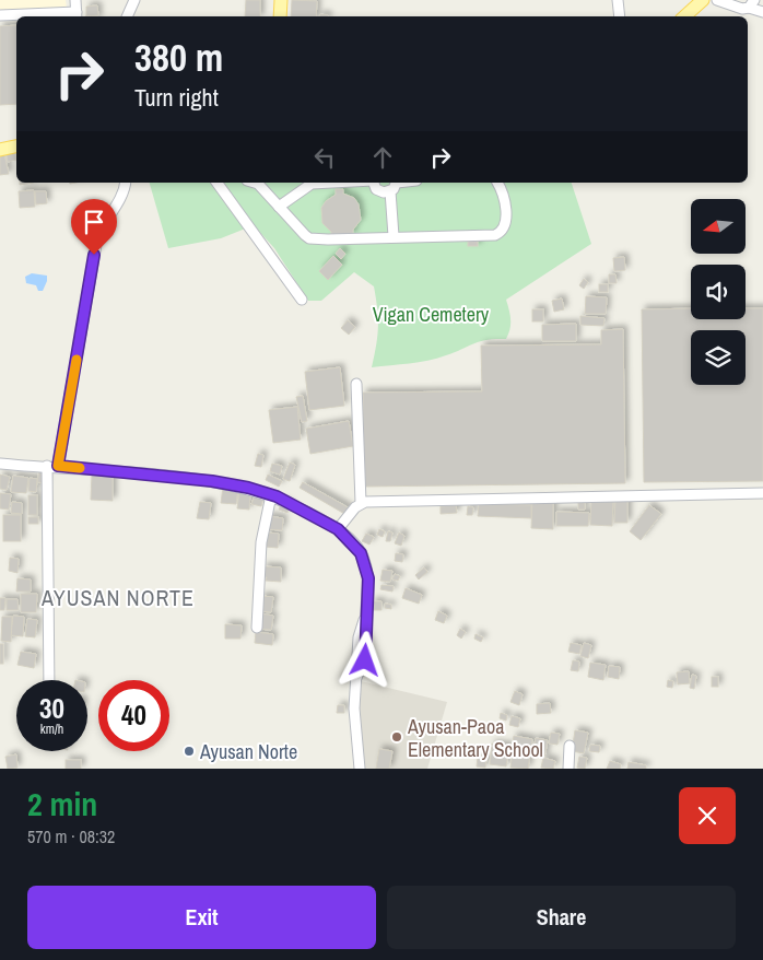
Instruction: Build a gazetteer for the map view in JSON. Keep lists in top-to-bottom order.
{
  "districts": ["AYUSAN NORTE"],
  "parks": ["Vigan Cemetery"],
  "places": ["Ayusan-Paoa Elementary School", "Ayusan Norte"],
  "north": "left",
  "page": {
    "turn": ["380 m", "Turn right"],
    "speed": "30 km/h",
    "limit": "40",
    "heading": ["2 min", "570 m · 08:32"],
    "buttons": ["Exit", "Share"]
  }
}
